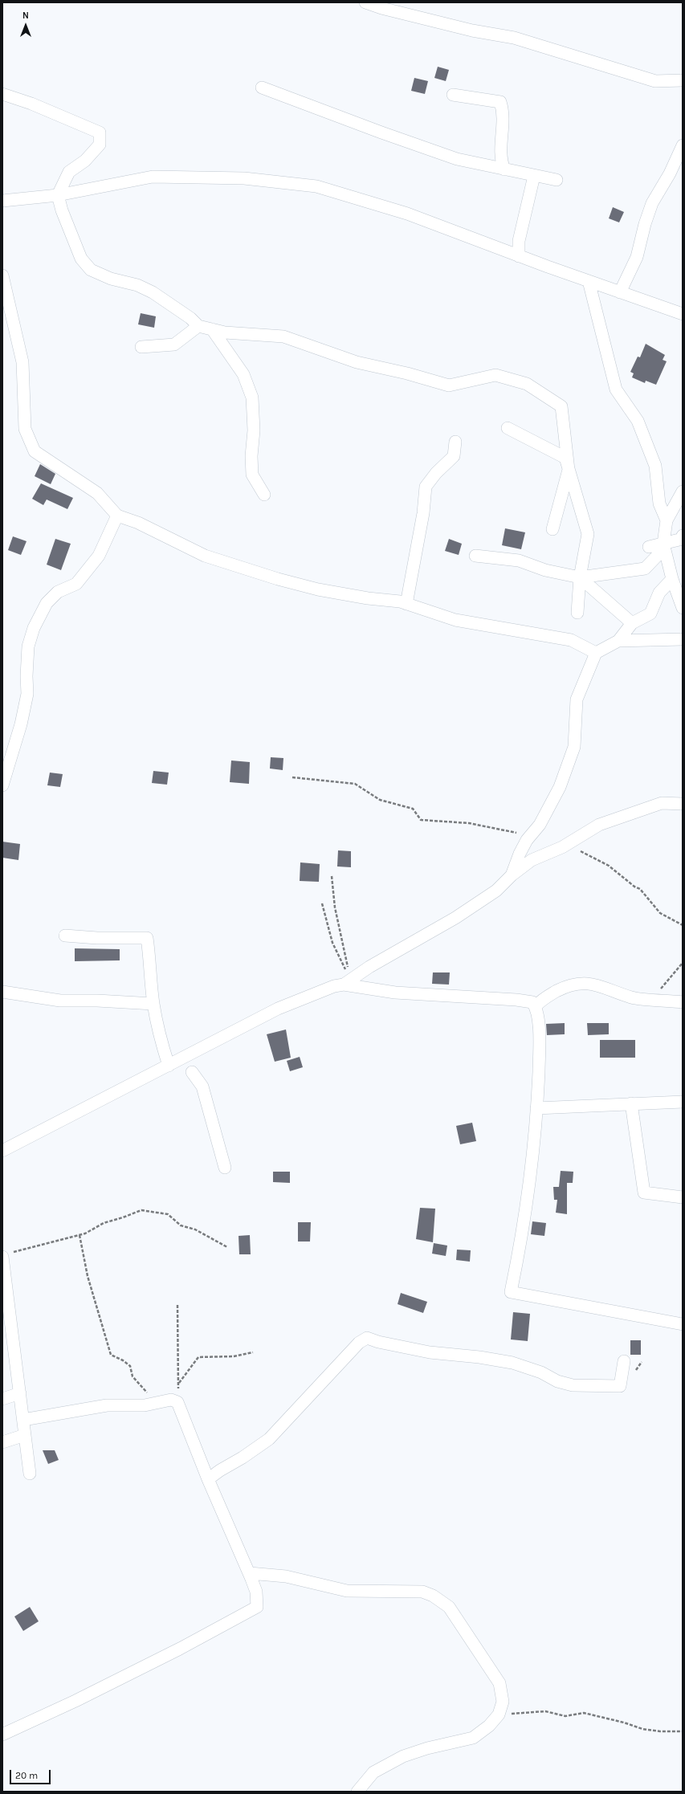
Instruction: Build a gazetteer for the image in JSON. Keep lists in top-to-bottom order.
{
  "scale_bar": "20 m",
  "north": "top"
}
